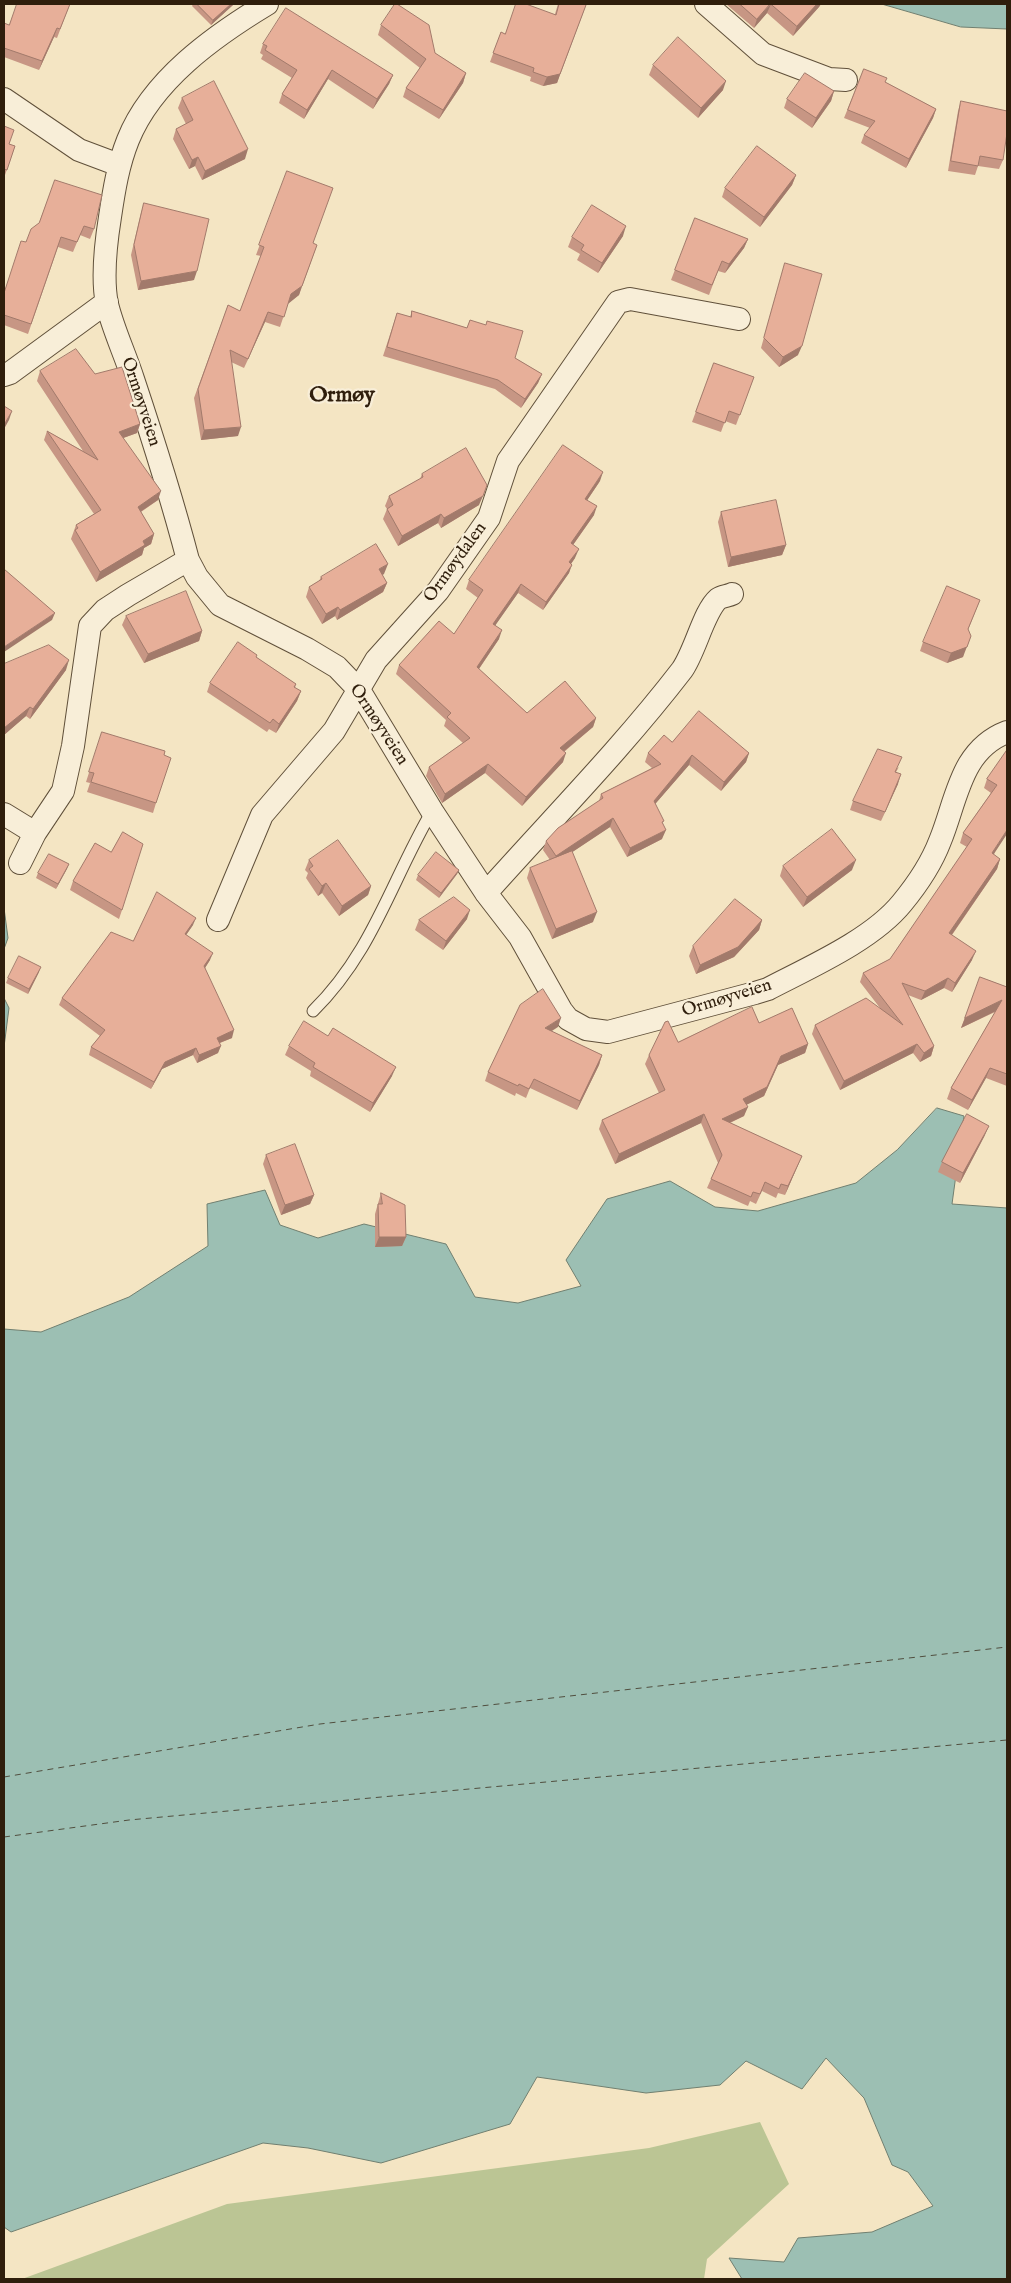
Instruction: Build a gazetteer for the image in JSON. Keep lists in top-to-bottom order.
{
  "streets": {
    "street": ["Ormøyveien", "Ormøydalen"]
  },
  "crossings": [
    ["Ormøyveien", "Ormøydalen"]
  ],
  "districts": ["Ormøy"]
}
